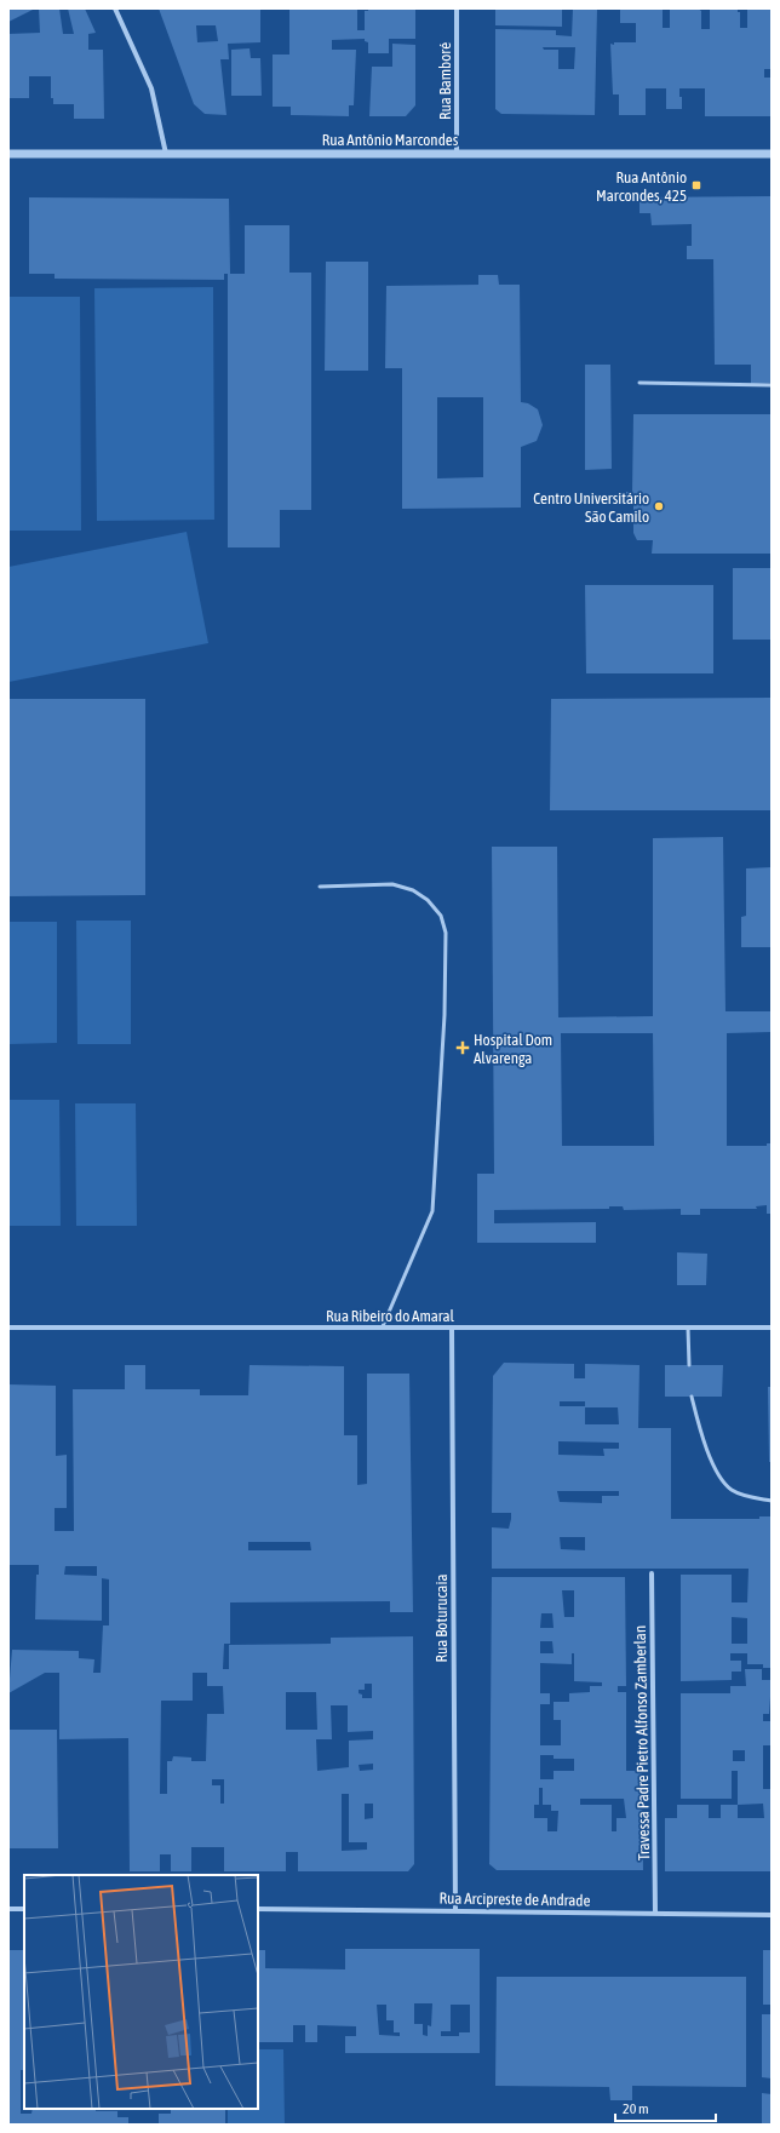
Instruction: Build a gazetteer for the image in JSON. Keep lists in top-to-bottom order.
{
  "streets": {
    "street": [
      "Rua Bamboré",
      "Rua Antônio Marcondes",
      "Rua Ribeiro do Amaral",
      "Rua Boturucaia",
      "Travessa Padre Pietro Alfonso Zamberlan",
      "Rua Arcipreste de Andrade"
    ]
  },
  "crossings": [
    ["Rua Bamboré", "Rua Antônio Marcondes"],
    ["Rua Ribeiro do Amaral", "Rua Boturucaia"],
    ["Rua Boturucaia", "Rua Arcipreste de Andrade"],
    ["Travessa Padre Pietro Alfonso Zamberlan", "Rua Arcipreste de Andrade"]
  ],
  "places": {
    "transit": ["Rua Antônio Marcondes, 425"],
    "other": ["Centro Universitário São Camilo"],
    "health": ["Hospital Dom Alvarenga"]
  },
  "scale_bar": "20 m"
}
